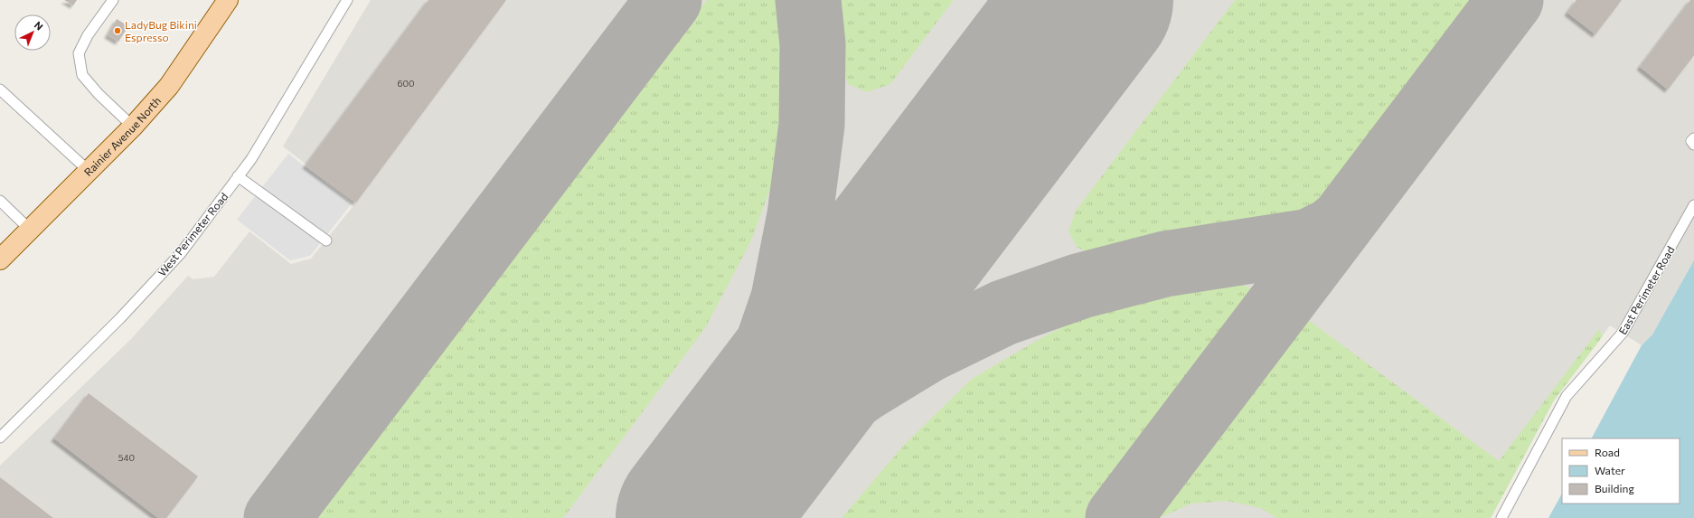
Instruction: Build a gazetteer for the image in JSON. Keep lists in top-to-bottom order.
{
  "streets": {
    "main road": ["Rainier Avenue North"],
    "lane": ["West Perimeter Road", "East Perimeter Road"]
  },
  "places": ["LadyBug Bikini Espresso"],
  "house_numbers": ["600", "540"],
  "legend": ["Road", "Water", "Building"],
  "north": "top right"
}
